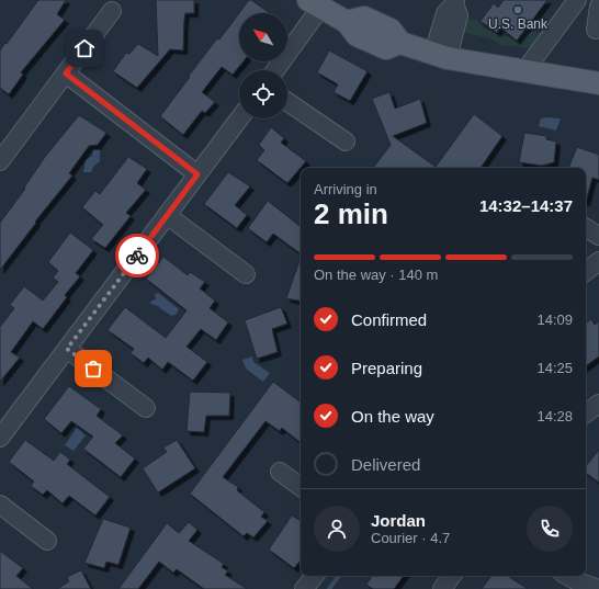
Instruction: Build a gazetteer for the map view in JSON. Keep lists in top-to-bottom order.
{
  "places": ["U.S. Bank"],
  "north": "top left",
  "page": {
    "heading": ["2 min", "Arriving in", "14:32–14:37"],
    "panel": ["Jordan", "Courier · 4.7"],
    "bar": "On the way · 140 m",
    "list": [
      ["Confirmed", "14:09"],
      ["Preparing", "14:25"],
      ["On the way", "14:28"],
      "Delivered"
    ]
  }
}
